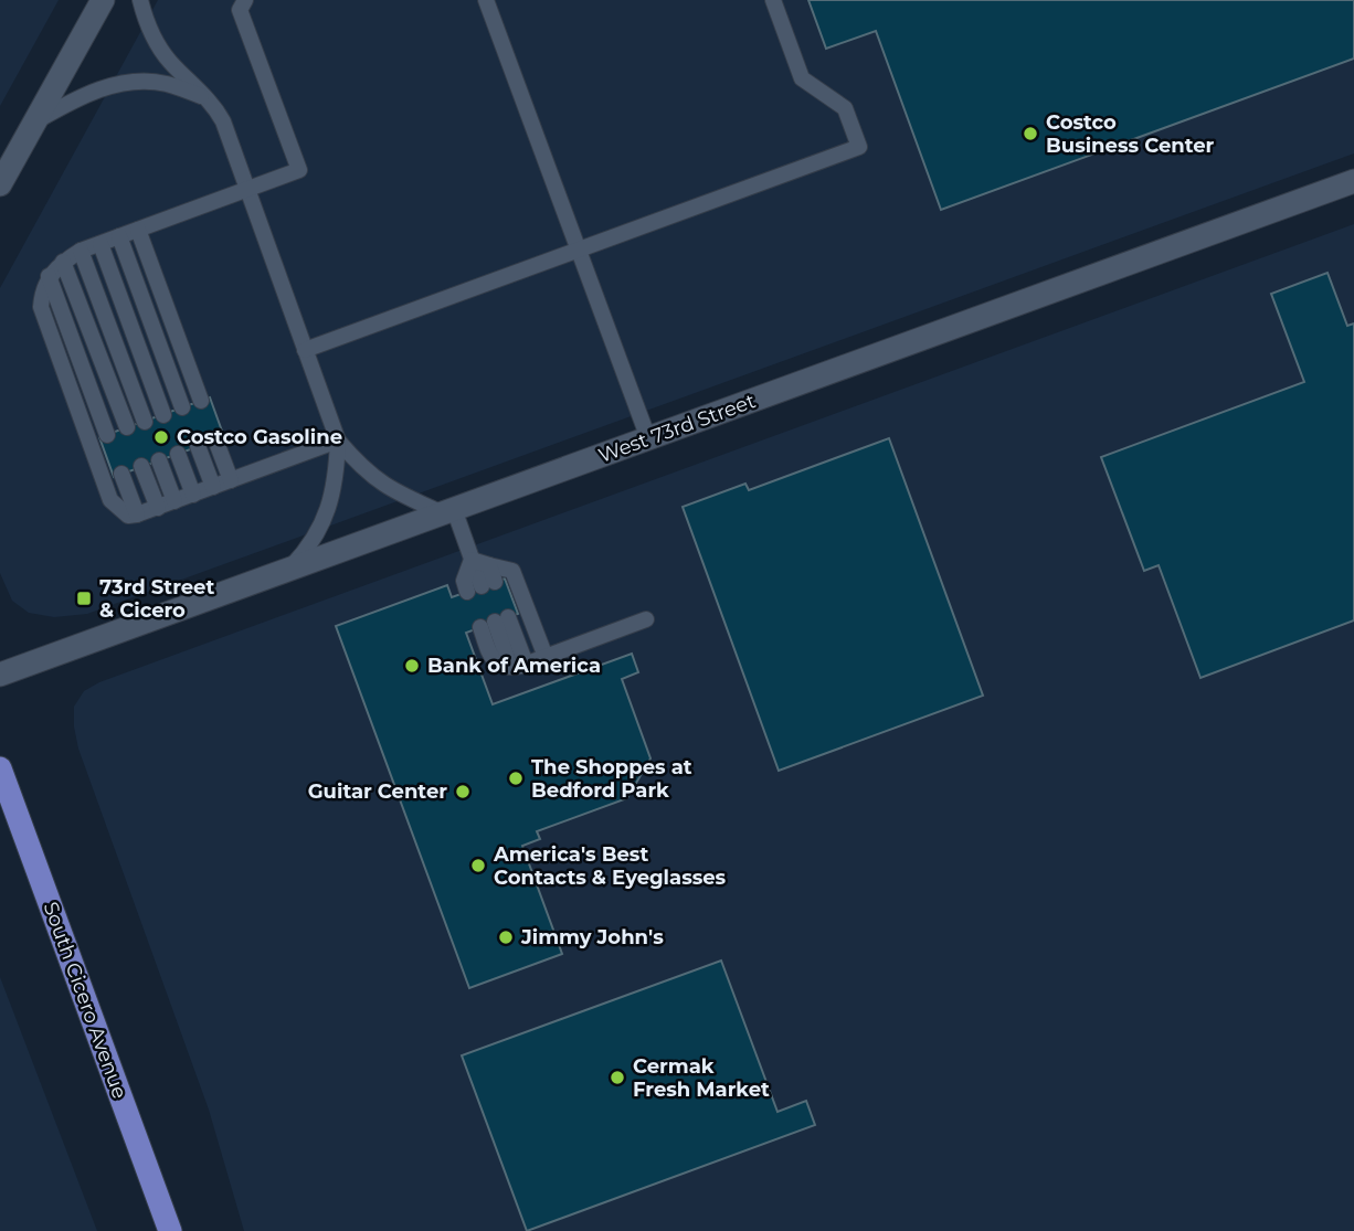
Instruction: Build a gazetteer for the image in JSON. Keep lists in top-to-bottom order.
{
  "streets": {
    "main road": ["South Cicero Avenue"],
    "street": ["West 73rd Street"]
  },
  "places": {
    "other": [
      "Costco Business Center",
      "Costco Gasoline",
      "Bank of America",
      "The Shoppes at Bedford Park",
      "Guitar Center",
      "America's Best Contacts & Eyeglasses",
      "Jimmy John's",
      "Cermak Fresh Market"
    ],
    "transit": ["73rd Street & Cicero"]
  }
}
